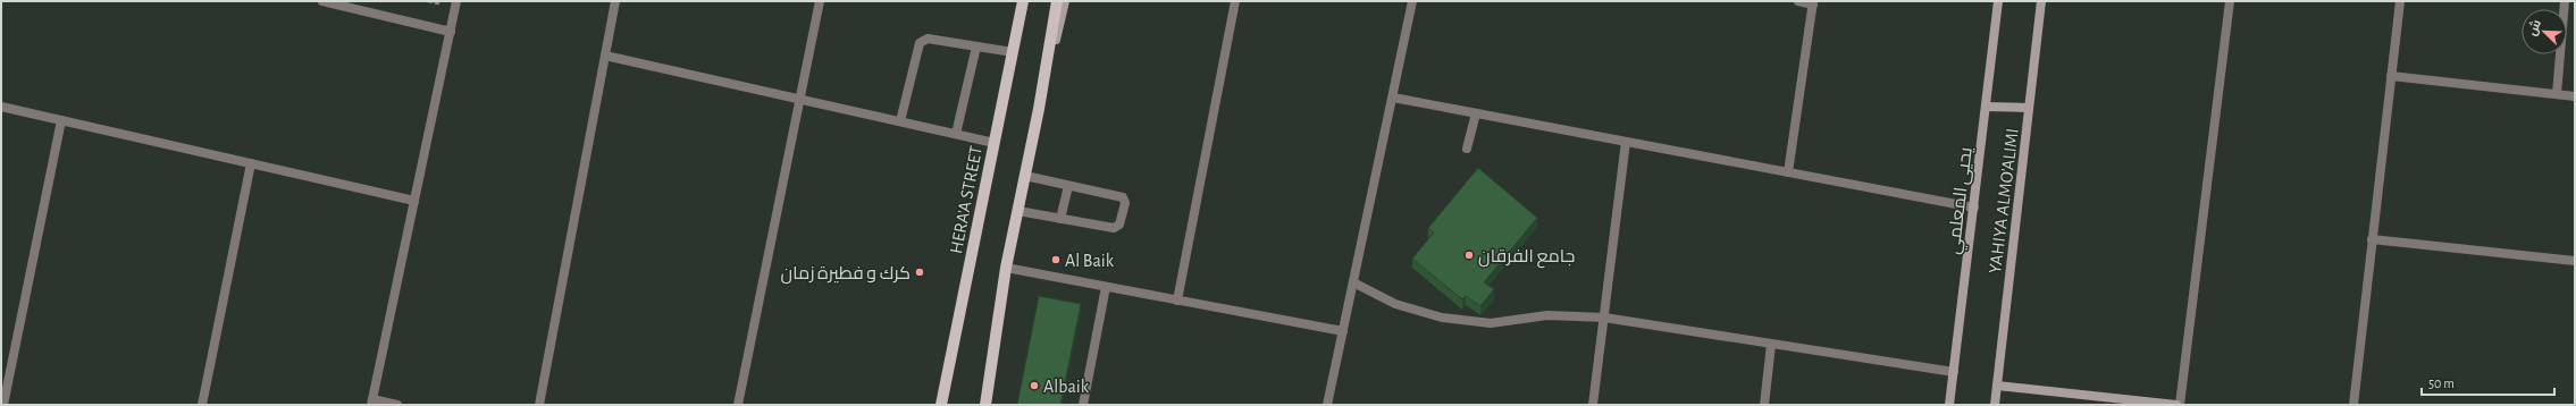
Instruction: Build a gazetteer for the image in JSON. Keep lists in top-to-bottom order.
{
  "streets": {
    "main road": ["HERA'A STREET"],
    "street": ["يحيى المعلمي", "YAHIYA ALMO'ALIMI"]
  },
  "places": [
    "جامع الفرقان",
    "Al Baik",
    "كرك و فطيرة زمان",
    "Albaik"
  ],
  "scale_bar": "50 m",
  "north": "top left"
}
